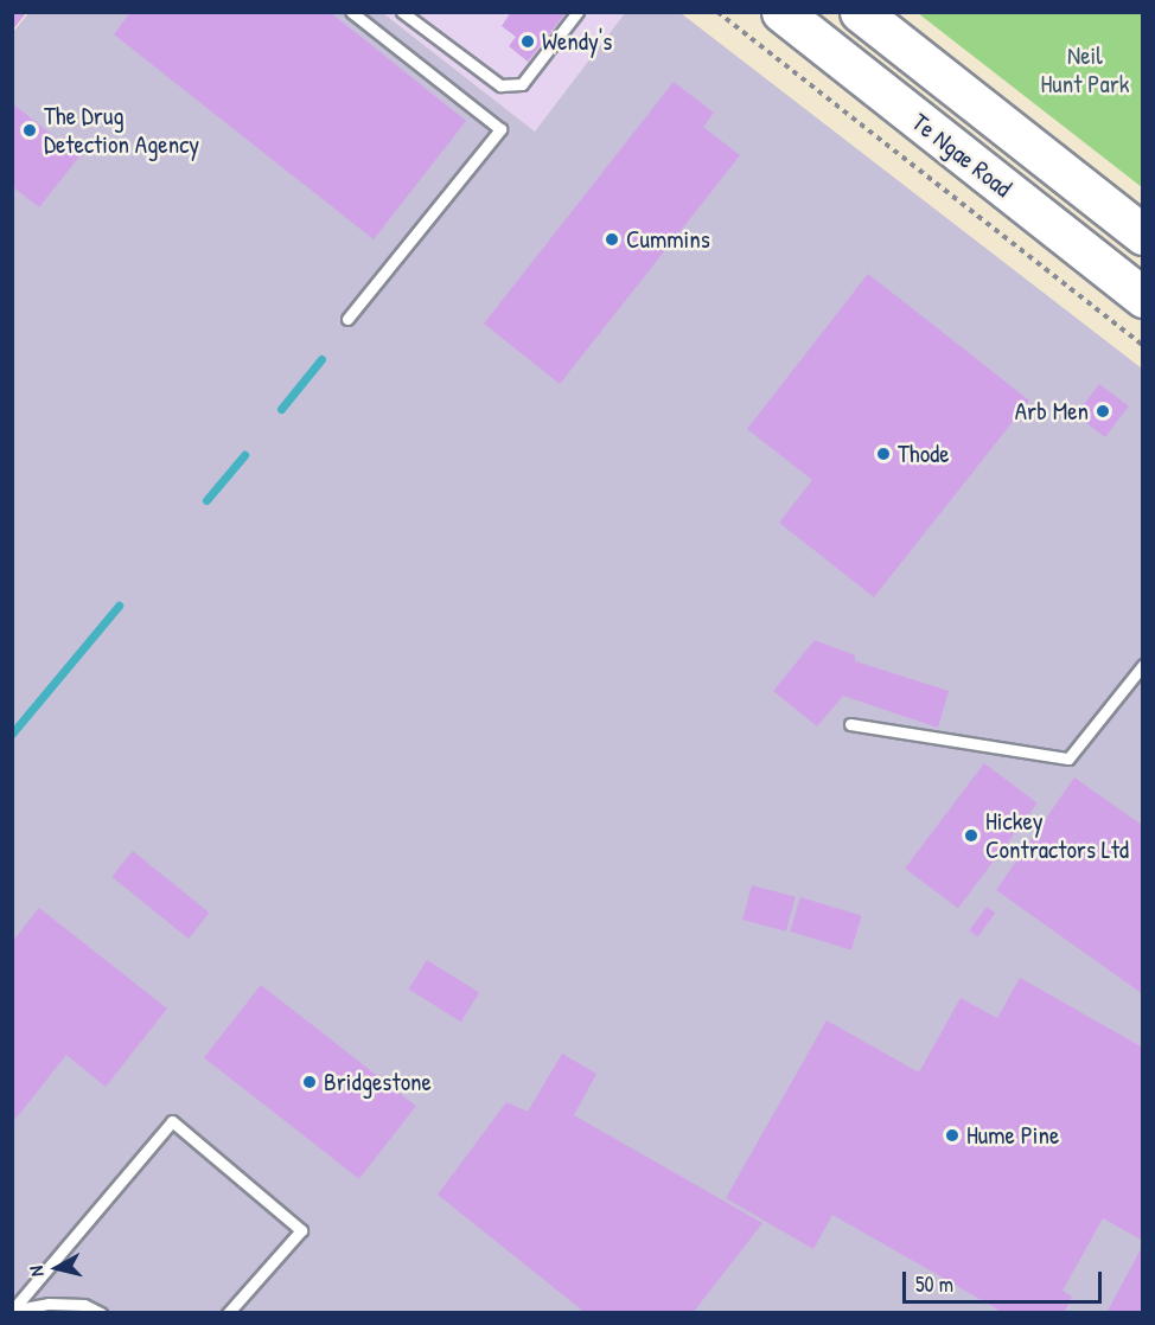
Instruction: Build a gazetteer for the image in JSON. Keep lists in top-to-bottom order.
{
  "streets": {
    "highway": ["Te Ngae Road"]
  },
  "parks": ["Neil Hunt Park"],
  "places": [
    "Wendy's",
    "The Drug Detection Agency",
    "Cummins",
    "Arb Men",
    "Thode",
    "Hickey Contractors Ltd",
    "Bridgestone",
    "Hume Pine"
  ],
  "scale_bar": "50 m",
  "north": "left"
}
